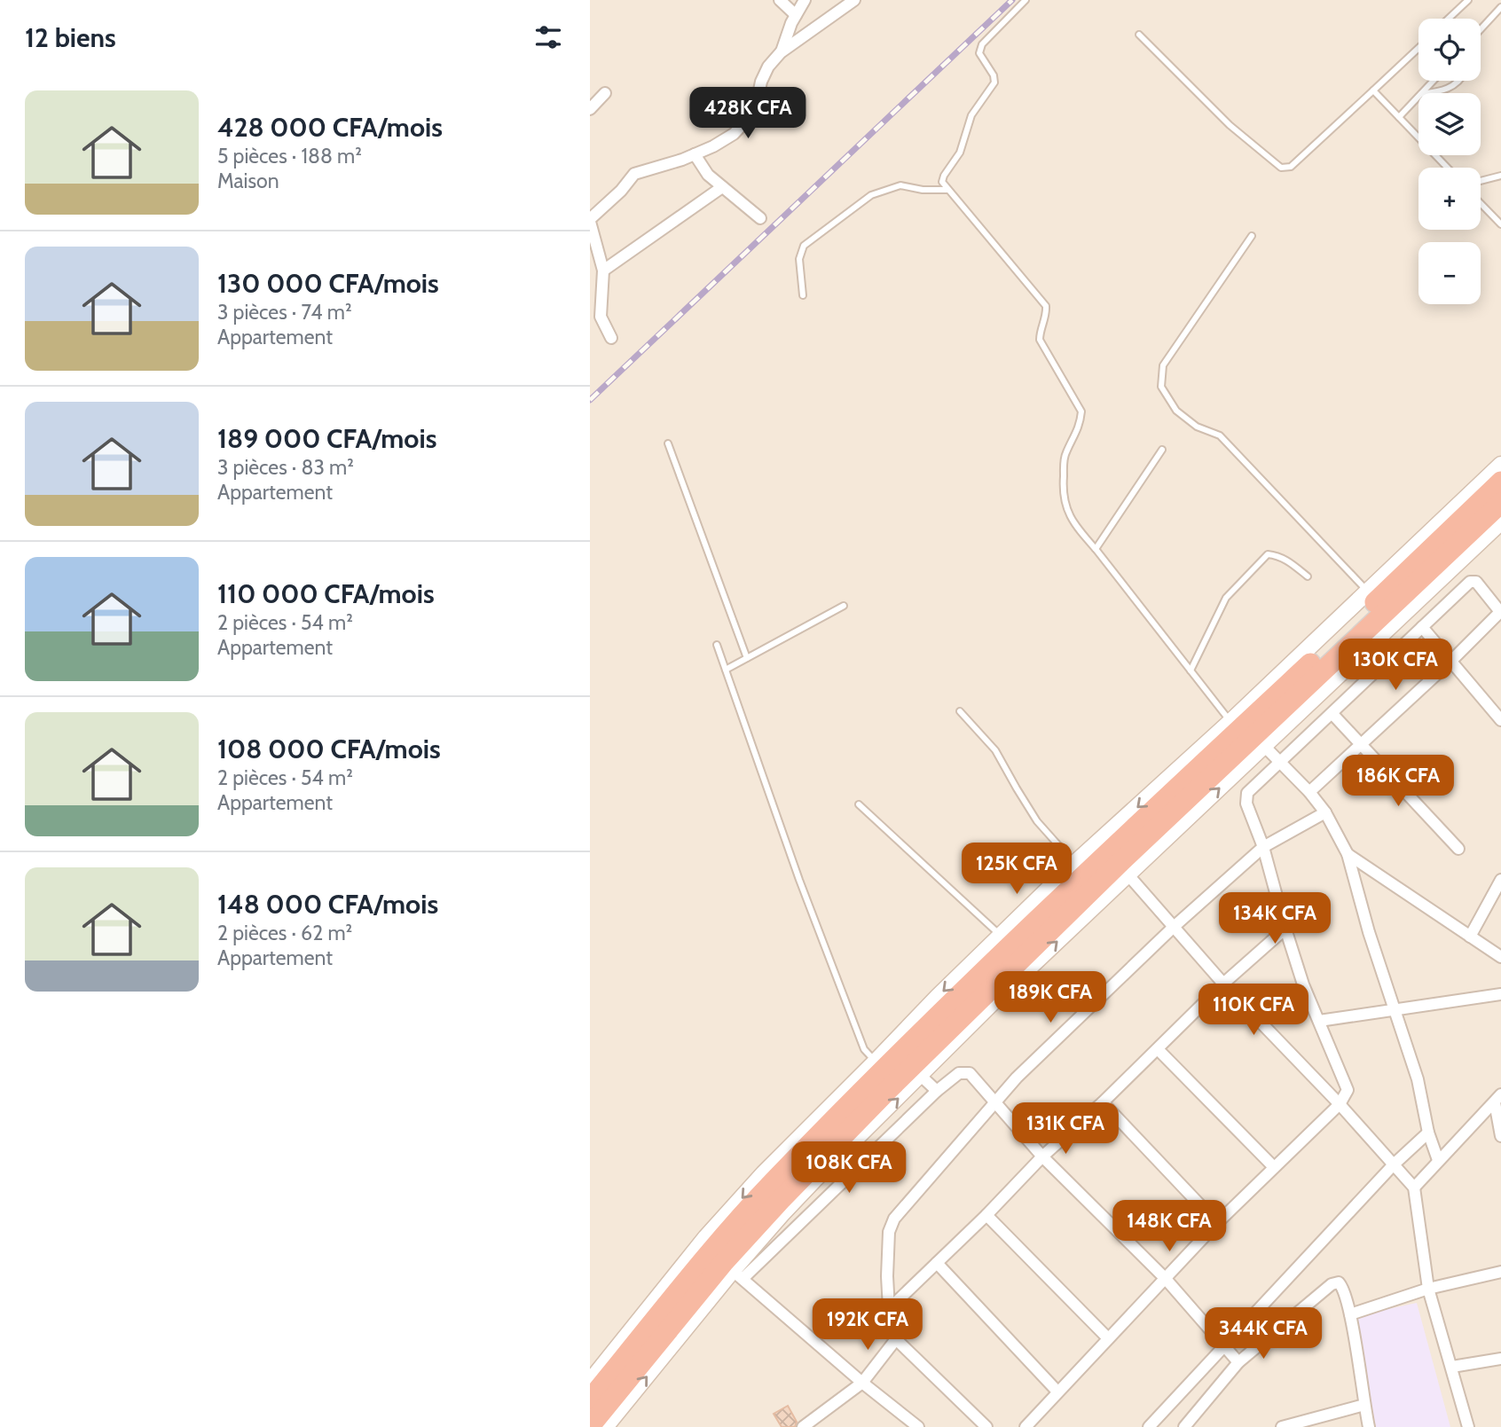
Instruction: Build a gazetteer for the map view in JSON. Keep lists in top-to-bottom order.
{
  "page": {
    "heading": "12 biens",
    "map_buttons": ["+", "−"],
    "list": [
      {
        "name": "428 000 CFA/mois",
        "note": "5 pièces · 188 m² · Maison"
      },
      {
        "name": "130 000 CFA/mois",
        "note": "3 pièces · 74 m² · Appartement"
      },
      {
        "name": "189 000 CFA/mois",
        "note": "3 pièces · 83 m² · Appartement"
      },
      {
        "name": "110 000 CFA/mois",
        "note": "2 pièces · 54 m² · Appartement"
      },
      {
        "name": "108 000 CFA/mois",
        "note": "2 pièces · 54 m² · Appartement"
      },
      {
        "name": "148 000 CFA/mois",
        "note": "2 pièces · 62 m² · Appartement"
      }
    ],
    "price": [
      "428K CFA",
      "130K CFA",
      "186K CFA",
      "125K CFA",
      "134K CFA",
      "189K CFA",
      "110K CFA",
      "131K CFA",
      "108K CFA",
      "148K CFA",
      "192K CFA",
      "344K CFA"
    ]
  }
}
